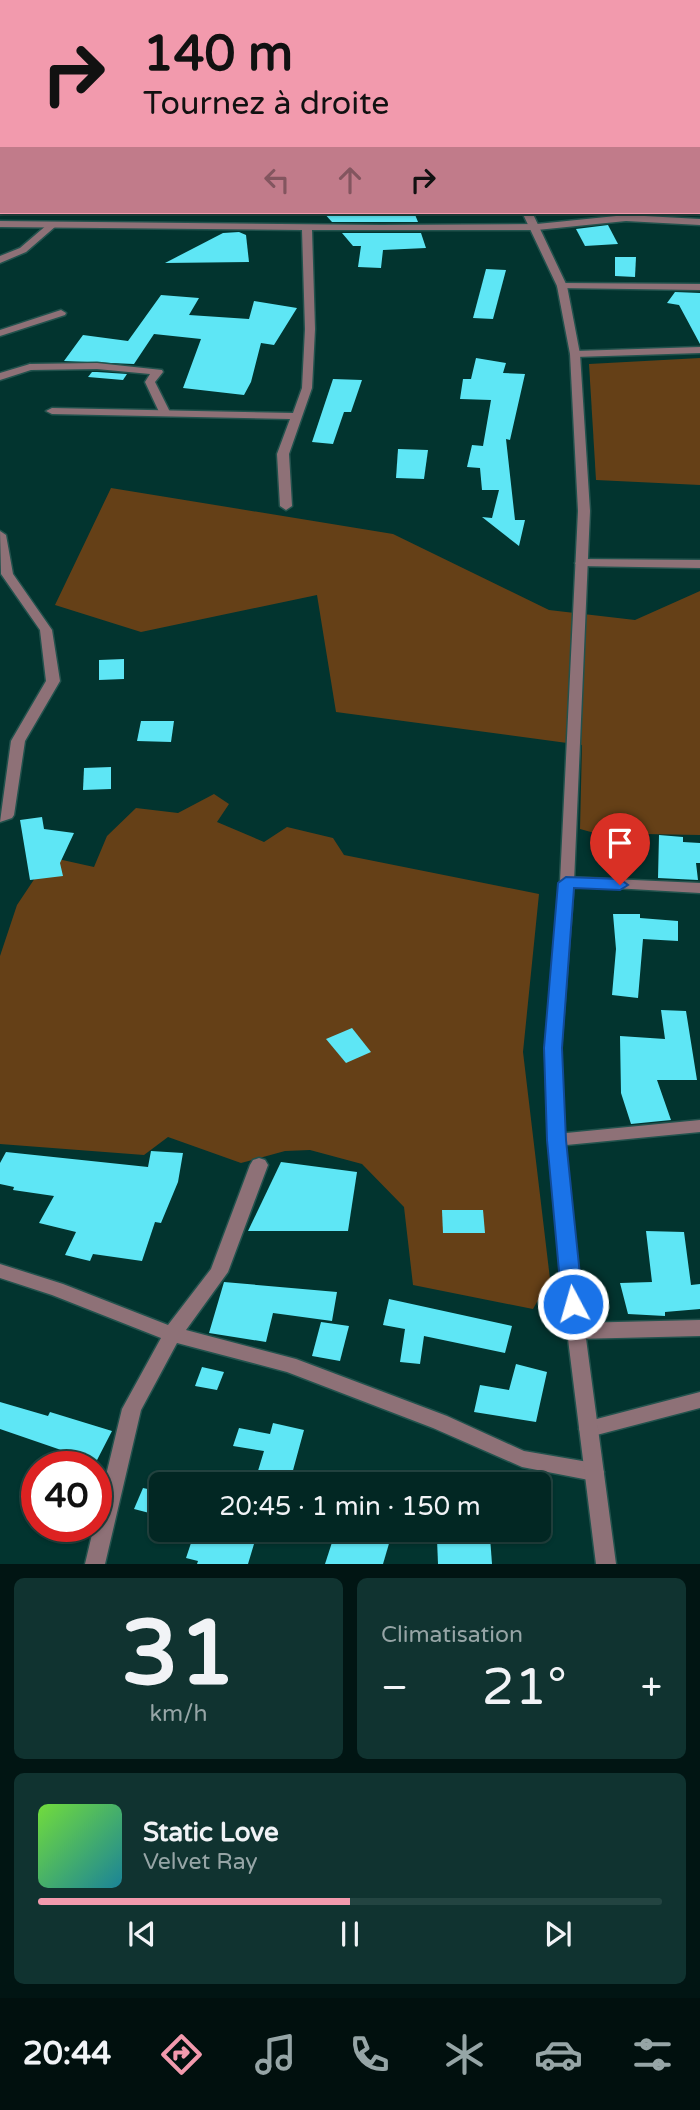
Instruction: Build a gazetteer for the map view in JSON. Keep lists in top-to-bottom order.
{
  "page": {
    "turn": ["140 m", "Tournez à droite"],
    "limit": "40",
    "trip": "20:45 · 1 min · 150 m",
    "tile": [
      ["31", "km/h"],
      "Climatisation"
    ],
    "heat": ["−", "21°", "+"],
    "song": ["Static Love", "Velvet Ray"],
    "tabs": "20:44"
  }
}
